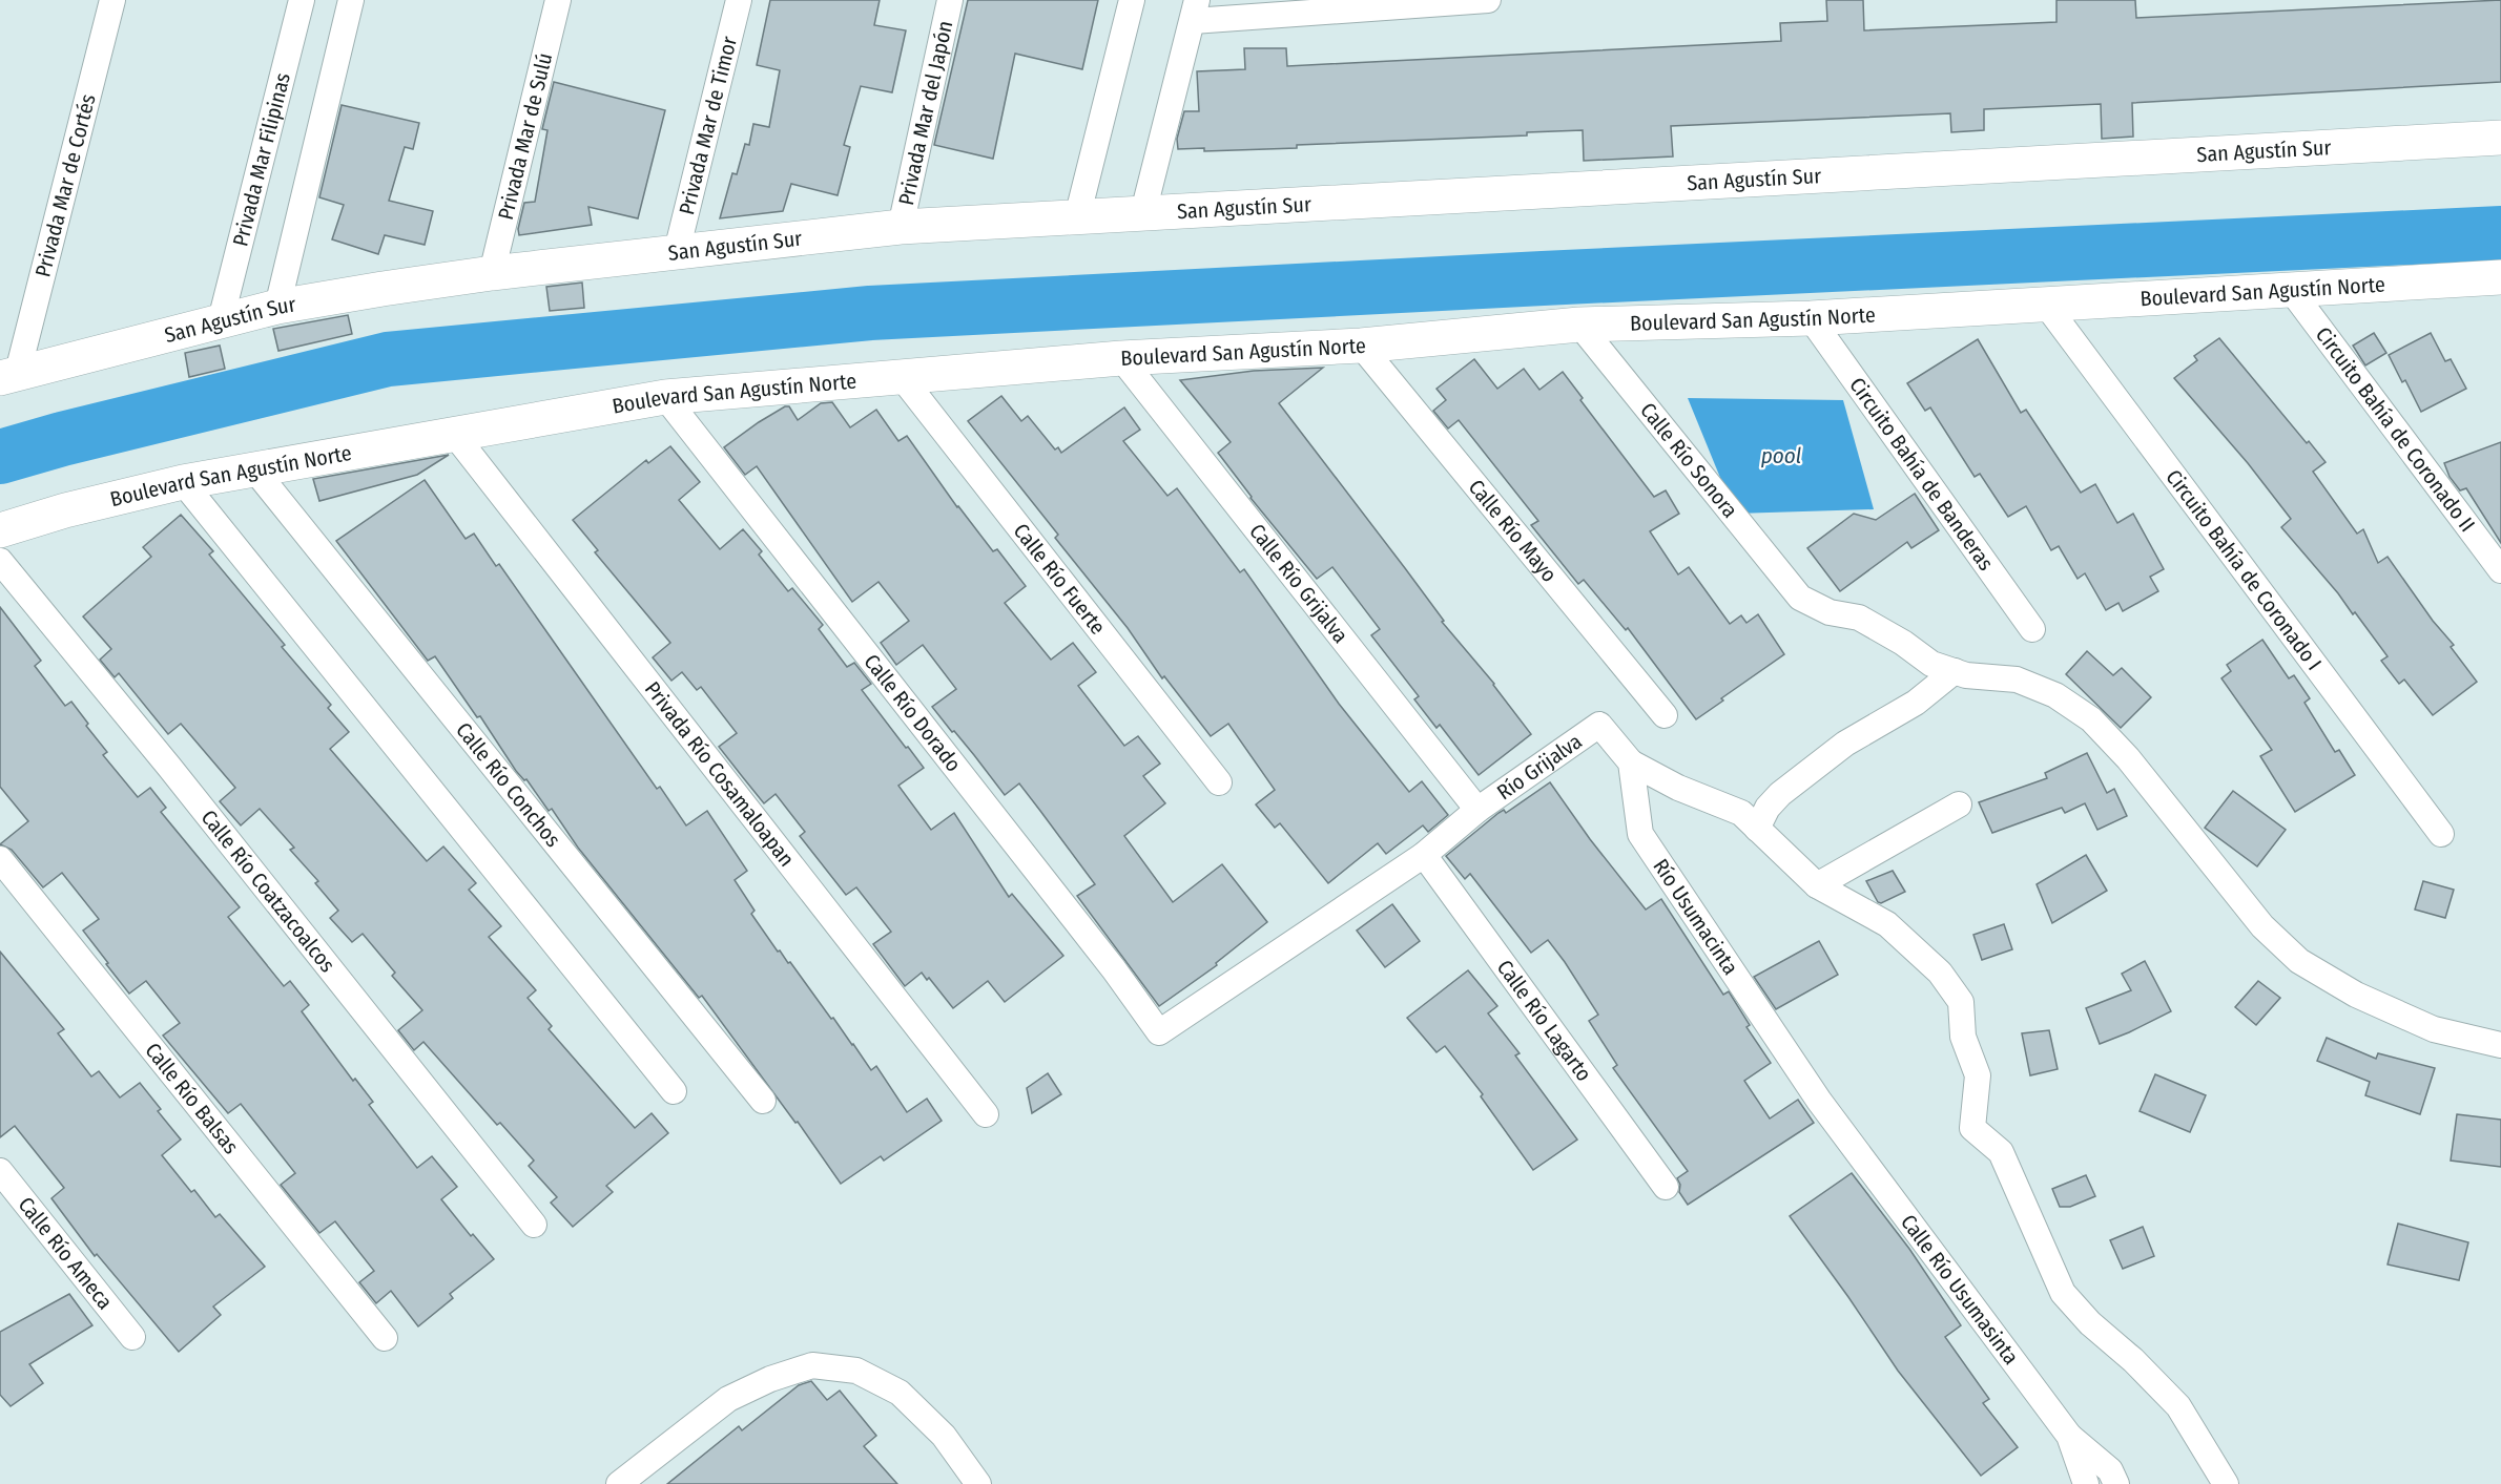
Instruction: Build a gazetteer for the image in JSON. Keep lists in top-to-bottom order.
{
  "streets": {
    "main road": ["San Agustín Sur", "Boulevard San Agustín Norte"],
    "street": [
      "Privada Mar del Japón",
      "Privada Mar de Timor",
      "Privada Mar de Sulú",
      "Privada Mar Filipinas",
      "Privada Mar de Cortés",
      "Circuito Bahía de Coronado II",
      "Calle Río Sonora",
      "Circuito Bahía de Banderas",
      "Calle Río Mayo",
      "Circuito Bahía de Coronado I",
      "Calle Río Fuerte",
      "Calle Río Grijalva",
      "Calle Río Dorado",
      "Río Grijalva",
      "Privada Río Cosamaloapan",
      "Calle Río Conchos",
      "Calle Río Coatzacoalcos",
      "Río Usumacinta",
      "Calle Río Lagarto",
      "Calle Río Balsas",
      "Calle Río Ameca",
      "Calle Río Usumasinta"
    ]
  },
  "crossings": [
    ["Privada Mar del Japón", "San Agustín Sur"],
    ["Privada Mar de Timor", "San Agustín Sur"],
    ["Privada Mar de Sulú", "San Agustín Sur"],
    ["San Agustín Sur", "Privada Mar Filipinas"],
    ["San Agustín Sur", "Privada Mar de Cortés"],
    ["Boulevard San Agustín Norte", "Circuito Bahía de Coronado II"],
    ["Boulevard San Agustín Norte", "Calle Río Sonora"],
    ["Boulevard San Agustín Norte", "Circuito Bahía de Banderas"],
    ["Boulevard San Agustín Norte", "Calle Río Mayo"],
    ["Boulevard San Agustín Norte", "Circuito Bahía de Coronado I"],
    ["Boulevard San Agustín Norte", "Calle Río Fuerte"],
    ["Boulevard San Agustín Norte", "Calle Río Grijalva"],
    ["Boulevard San Agustín Norte", "Calle Río Dorado"],
    ["Boulevard San Agustín Norte", "Privada Río Cosamaloapan"],
    ["Boulevard San Agustín Norte", "Calle Río Conchos"],
    ["Calle Río Grijalva", "Río Grijalva"],
    ["Calle Río Dorado", "Río Grijalva"],
    ["Río Grijalva", "Río Usumacinta"],
    ["Río Grijalva", "Calle Río Lagarto"],
    ["Río Usumacinta", "Calle Río Usumasinta"]
  ],
  "water": ["pool"]
}
